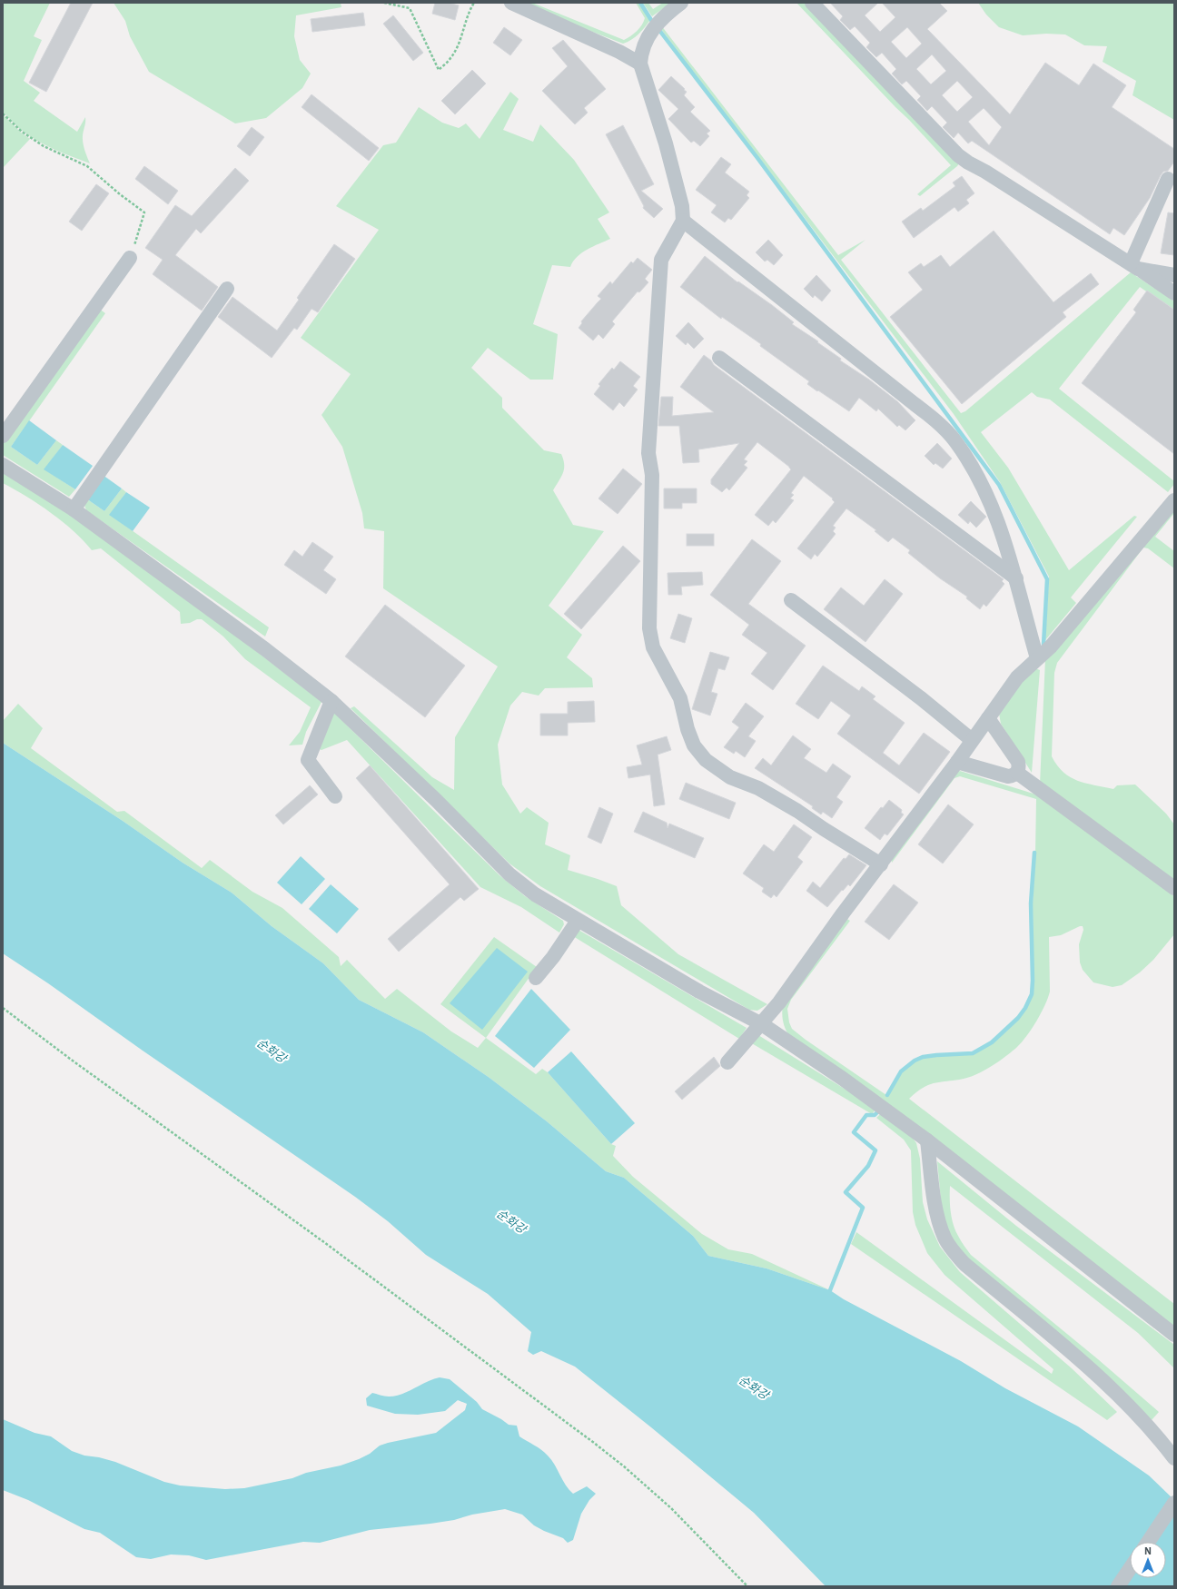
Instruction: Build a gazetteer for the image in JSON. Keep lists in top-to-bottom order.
{
  "water": ["순화강"],
  "north": "top"
}
